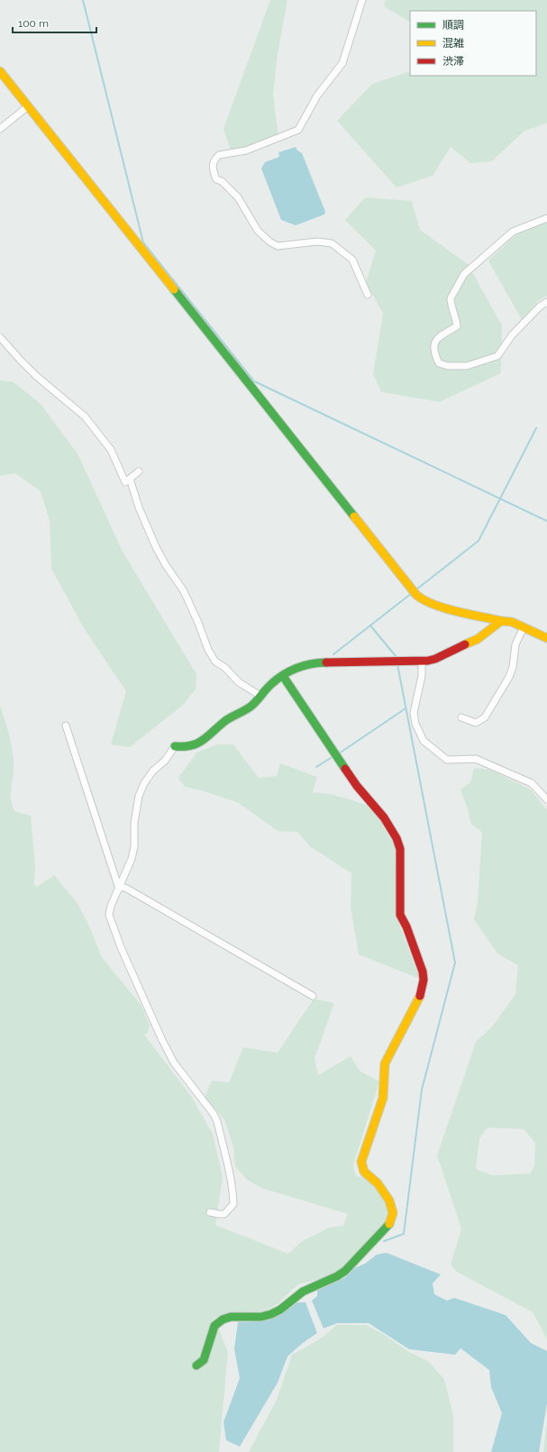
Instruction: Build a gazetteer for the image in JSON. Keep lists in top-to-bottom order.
{
  "legend": ["順調", "混雑", "渋滞"],
  "scale_bar": "100 m"
}
